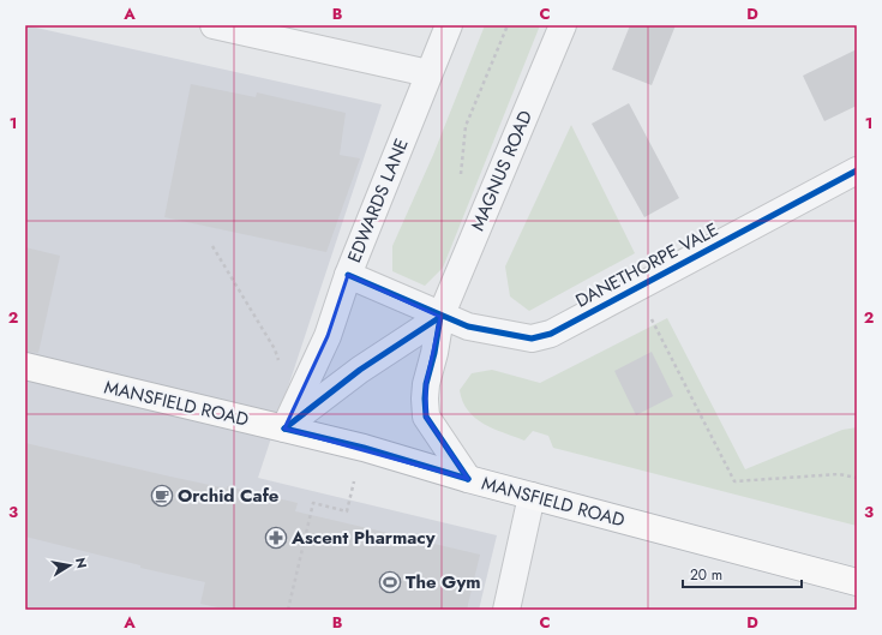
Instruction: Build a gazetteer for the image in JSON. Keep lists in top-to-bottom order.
{
  "streets": {
    "highway": ["MANSFIELD ROAD"],
    "street": ["MAGNUS ROAD", "EDWARDS LANE", "DANETHORPE VALE"]
  },
  "crossings": [
    ["MAGNUS ROAD", "DANETHORPE VALE"],
    ["MAGNUS ROAD", "MANSFIELD ROAD"],
    ["EDWARDS LANE", "DANETHORPE VALE"],
    ["EDWARDS LANE", "MANSFIELD ROAD"]
  ],
  "places": {
    "cafe": ["Orchid Cafe"],
    "pharmacy": ["Ascent Pharmacy"],
    "sports": ["The Gym"]
  },
  "scale_bar": "20 m",
  "north": "right",
  "grid": {
    "columns": [
      "A",
      "B",
      "C",
      "D"
    ],
    "rows": ["1", "2", "3"]
  }
}
